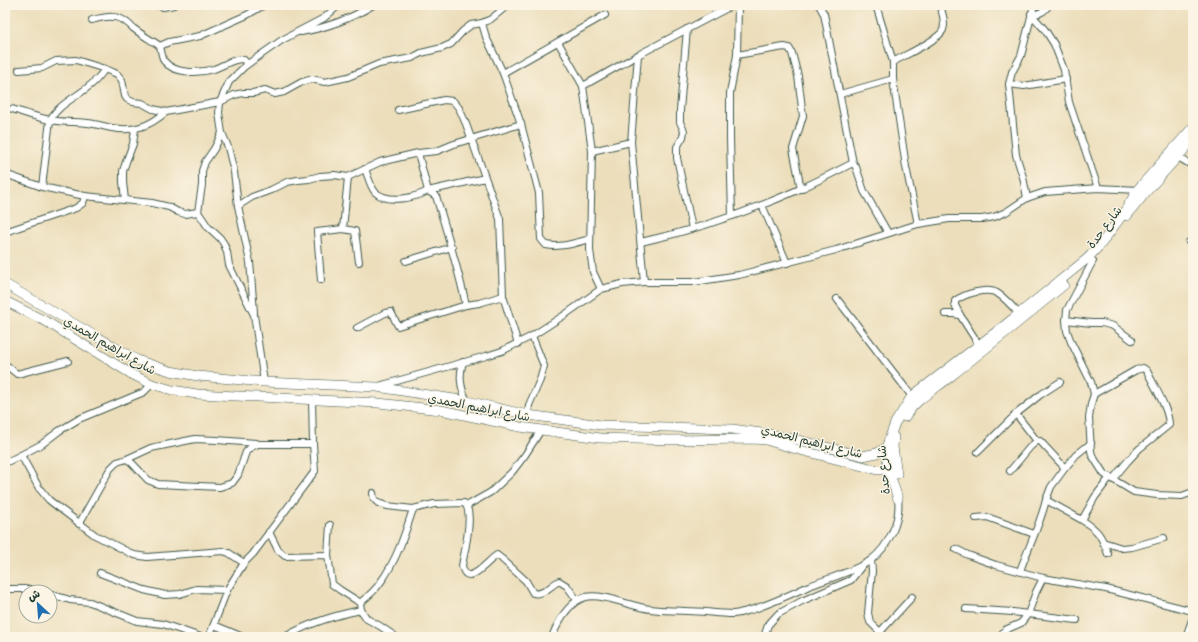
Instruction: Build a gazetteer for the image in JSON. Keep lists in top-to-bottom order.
{
  "streets": {
    "main road": ["شارع حدة", "شارع ابراهيم الحمدي"]
  },
  "crossings": [
    ["شارع حدة", "شارع ابراهيم الحمدي"]
  ],
  "north": "top left"
}
